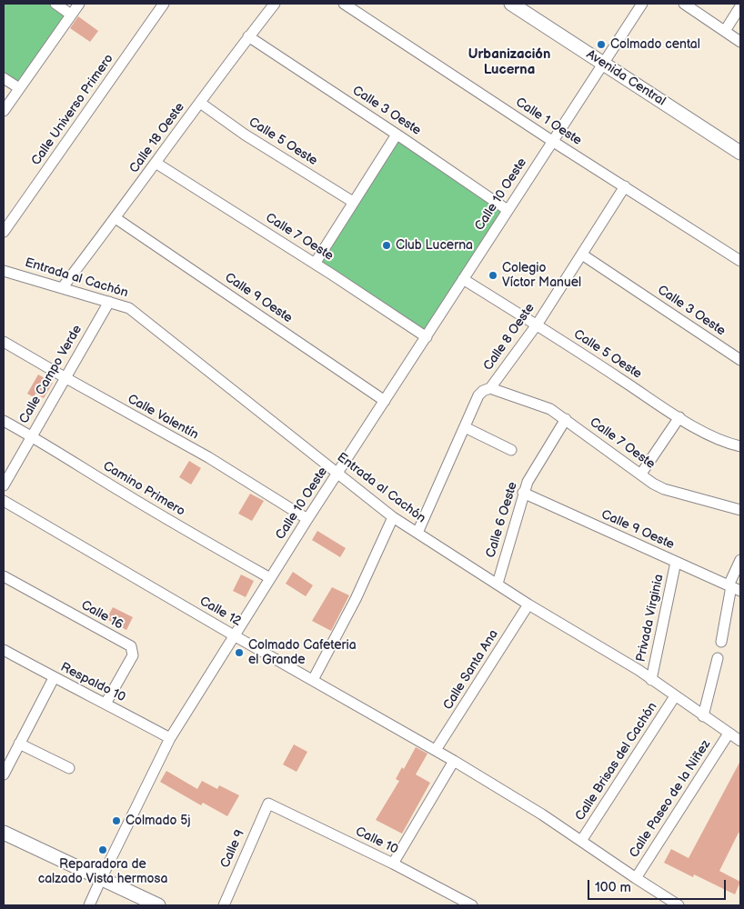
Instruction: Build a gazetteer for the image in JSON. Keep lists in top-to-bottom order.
{
  "streets": {
    "main road": ["Avenida Central"],
    "street": [
      "Calle Universo Primero",
      "Calle 3 Oeste",
      "Calle 1 Oeste",
      "Calle 18 Oeste",
      "Calle 5 Oeste",
      "Calle 10 Oeste",
      "Calle 7 Oeste",
      "Entrada al Cachón",
      "Calle 9 Oeste",
      "Calle 8 Oeste",
      "Calle Campo Verde",
      "Calle Valentín",
      "Camino Primero",
      "Calle 6 Oeste",
      "Calle 12",
      "Calle 16",
      "Privada Virginia",
      "Calle Santa Ana",
      "Respaldo 10",
      "Calle Brisas del Cachón",
      "Calle Paseo de la Niñez",
      "Calle 10",
      "Calle 9"
    ]
  },
  "crossings": [
    ["Avenida Central", "Calle 10 Oeste"],
    ["Calle 3 Oeste", "Calle 18 Oeste"],
    ["Calle 3 Oeste", "Calle 10 Oeste"],
    ["Calle 3 Oeste", "Calle 8 Oeste"],
    ["Calle 1 Oeste", "Calle 10 Oeste"],
    ["Calle 1 Oeste", "Calle 8 Oeste"],
    ["Calle 18 Oeste", "Calle 5 Oeste"],
    ["Calle 18 Oeste", "Calle 7 Oeste"],
    ["Calle 18 Oeste", "Entrada al Cachón"],
    ["Calle 18 Oeste", "Calle 9 Oeste"],
    ["Calle 5 Oeste", "Calle 10 Oeste"],
    ["Calle 5 Oeste", "Calle 8 Oeste"],
    ["Calle 10 Oeste", "Calle 7 Oeste"],
    ["Calle 10 Oeste", "Entrada al Cachón"],
    ["Calle 10 Oeste", "Calle 9 Oeste"],
    ["Calle 10 Oeste", "Calle Valentín"],
    ["Calle 10 Oeste", "Camino Primero"],
    ["Calle 10 Oeste", "Calle 12"],
    ["Calle 10 Oeste", "Respaldo 10"],
    ["Calle 7 Oeste", "Calle 8 Oeste"],
    ["Calle 7 Oeste", "Calle 6 Oeste"],
    ["Entrada al Cachón", "Calle 8 Oeste"],
    ["Entrada al Cachón", "Calle Campo Verde"],
    ["Entrada al Cachón", "Calle 6 Oeste"],
    ["Entrada al Cachón", "Privada Virginia"],
    ["Entrada al Cachón", "Calle Santa Ana"],
    ["Entrada al Cachón", "Calle Brisas del Cachón"],
    ["Entrada al Cachón", "Calle Paseo de la Niñez"],
    ["Calle 9 Oeste", "Calle 6 Oeste"],
    ["Calle 9 Oeste", "Privada Virginia"],
    ["Calle Campo Verde", "Calle Valentín"],
    ["Calle Campo Verde", "Camino Primero"],
    ["Calle 12", "Calle Santa Ana"],
    ["Calle 12", "Calle Brisas del Cachón"],
    ["Calle 12", "Calle Paseo de la Niñez"],
    ["Calle 16", "Respaldo 10"],
    ["Calle 10", "Calle 9"]
  ],
  "districts": ["Urbanización Lucerna"],
  "places": [
    "Colmado cental",
    "Club Lucerna",
    "Colegio Víctor Manuel",
    "Colmado Cafeteria el Grande",
    "Colmado 5j",
    "Reparadora de calzado Vista hermosa"
  ],
  "scale_bar": "100 m"
}
